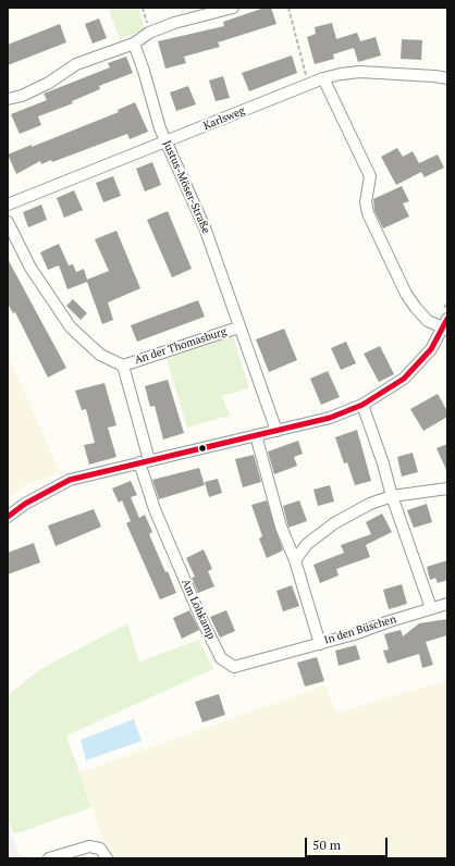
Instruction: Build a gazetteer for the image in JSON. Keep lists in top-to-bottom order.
{
  "streets": {
    "street": [
      "Karlsweg",
      "Justus-Möser-Straße",
      "An der Thomasburg",
      "Am Lohkamp",
      "In den Büschen"
    ]
  },
  "crossings": [
    ["Karlsweg", "Justus-Möser-Straße"],
    ["Justus-Möser-Straße", "An der Thomasburg"],
    ["An der Thomasburg", "Am Lohkamp"],
    ["Am Lohkamp", "In den Büschen"]
  ],
  "scale_bar": "50 m"
}
